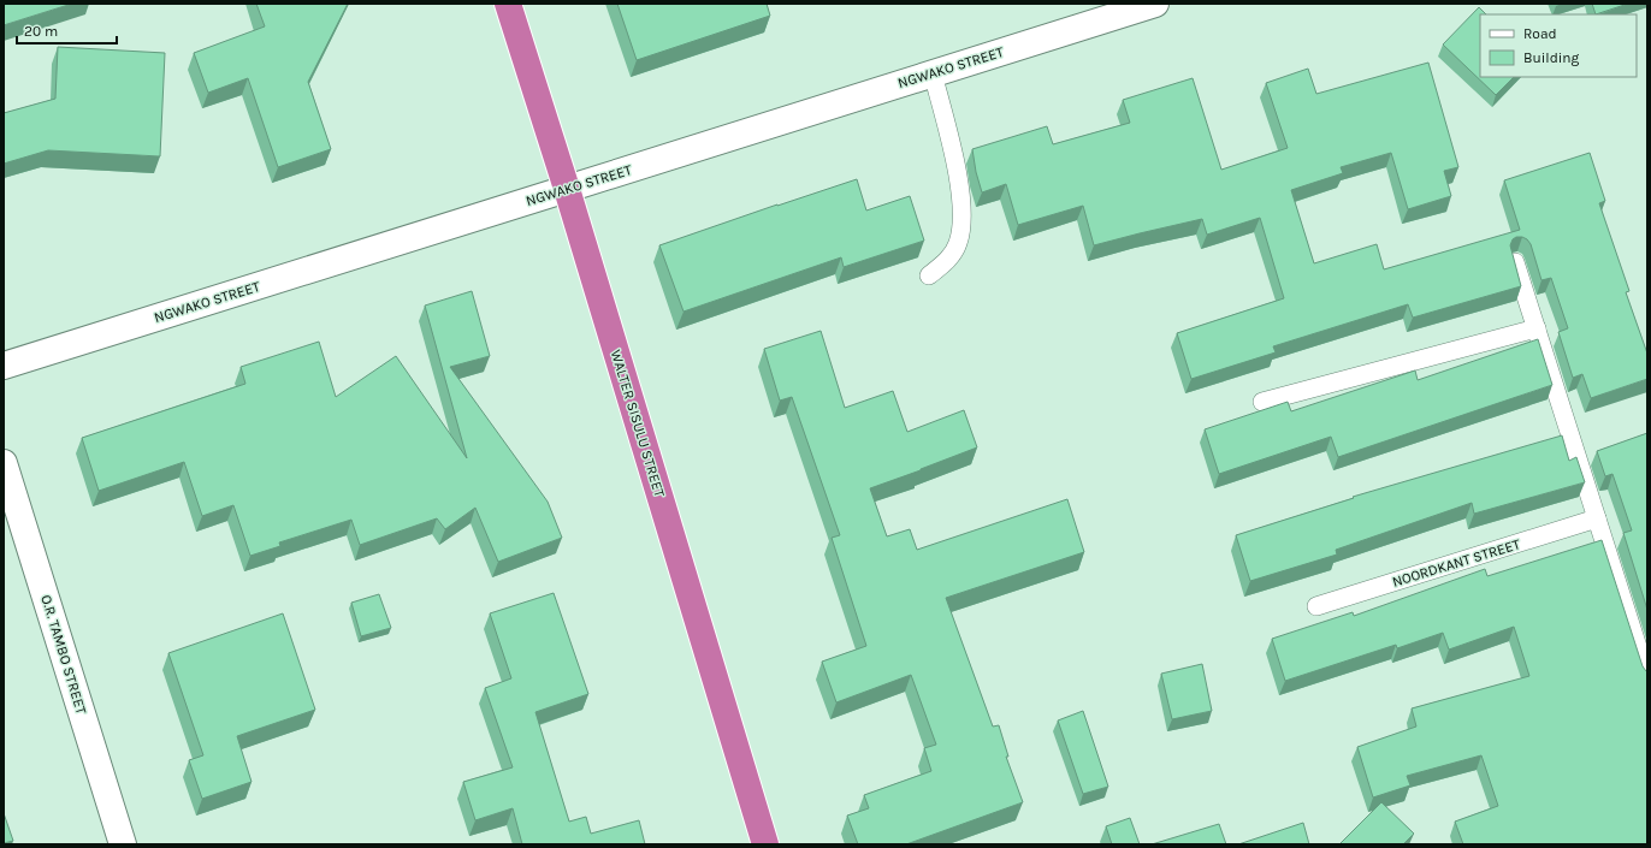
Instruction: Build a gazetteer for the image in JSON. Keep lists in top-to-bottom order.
{
  "streets": {
    "highway": ["WALTER SISULU STREET"],
    "street": ["NGWAKO STREET", "O.R. TAMBO STREET"],
    "lane": ["NOORDKANT STREET"]
  },
  "crossings": [
    ["NGWAKO STREET", "WALTER SISULU STREET"]
  ],
  "legend": ["Road", "Building"],
  "scale_bar": "20 m"
}
